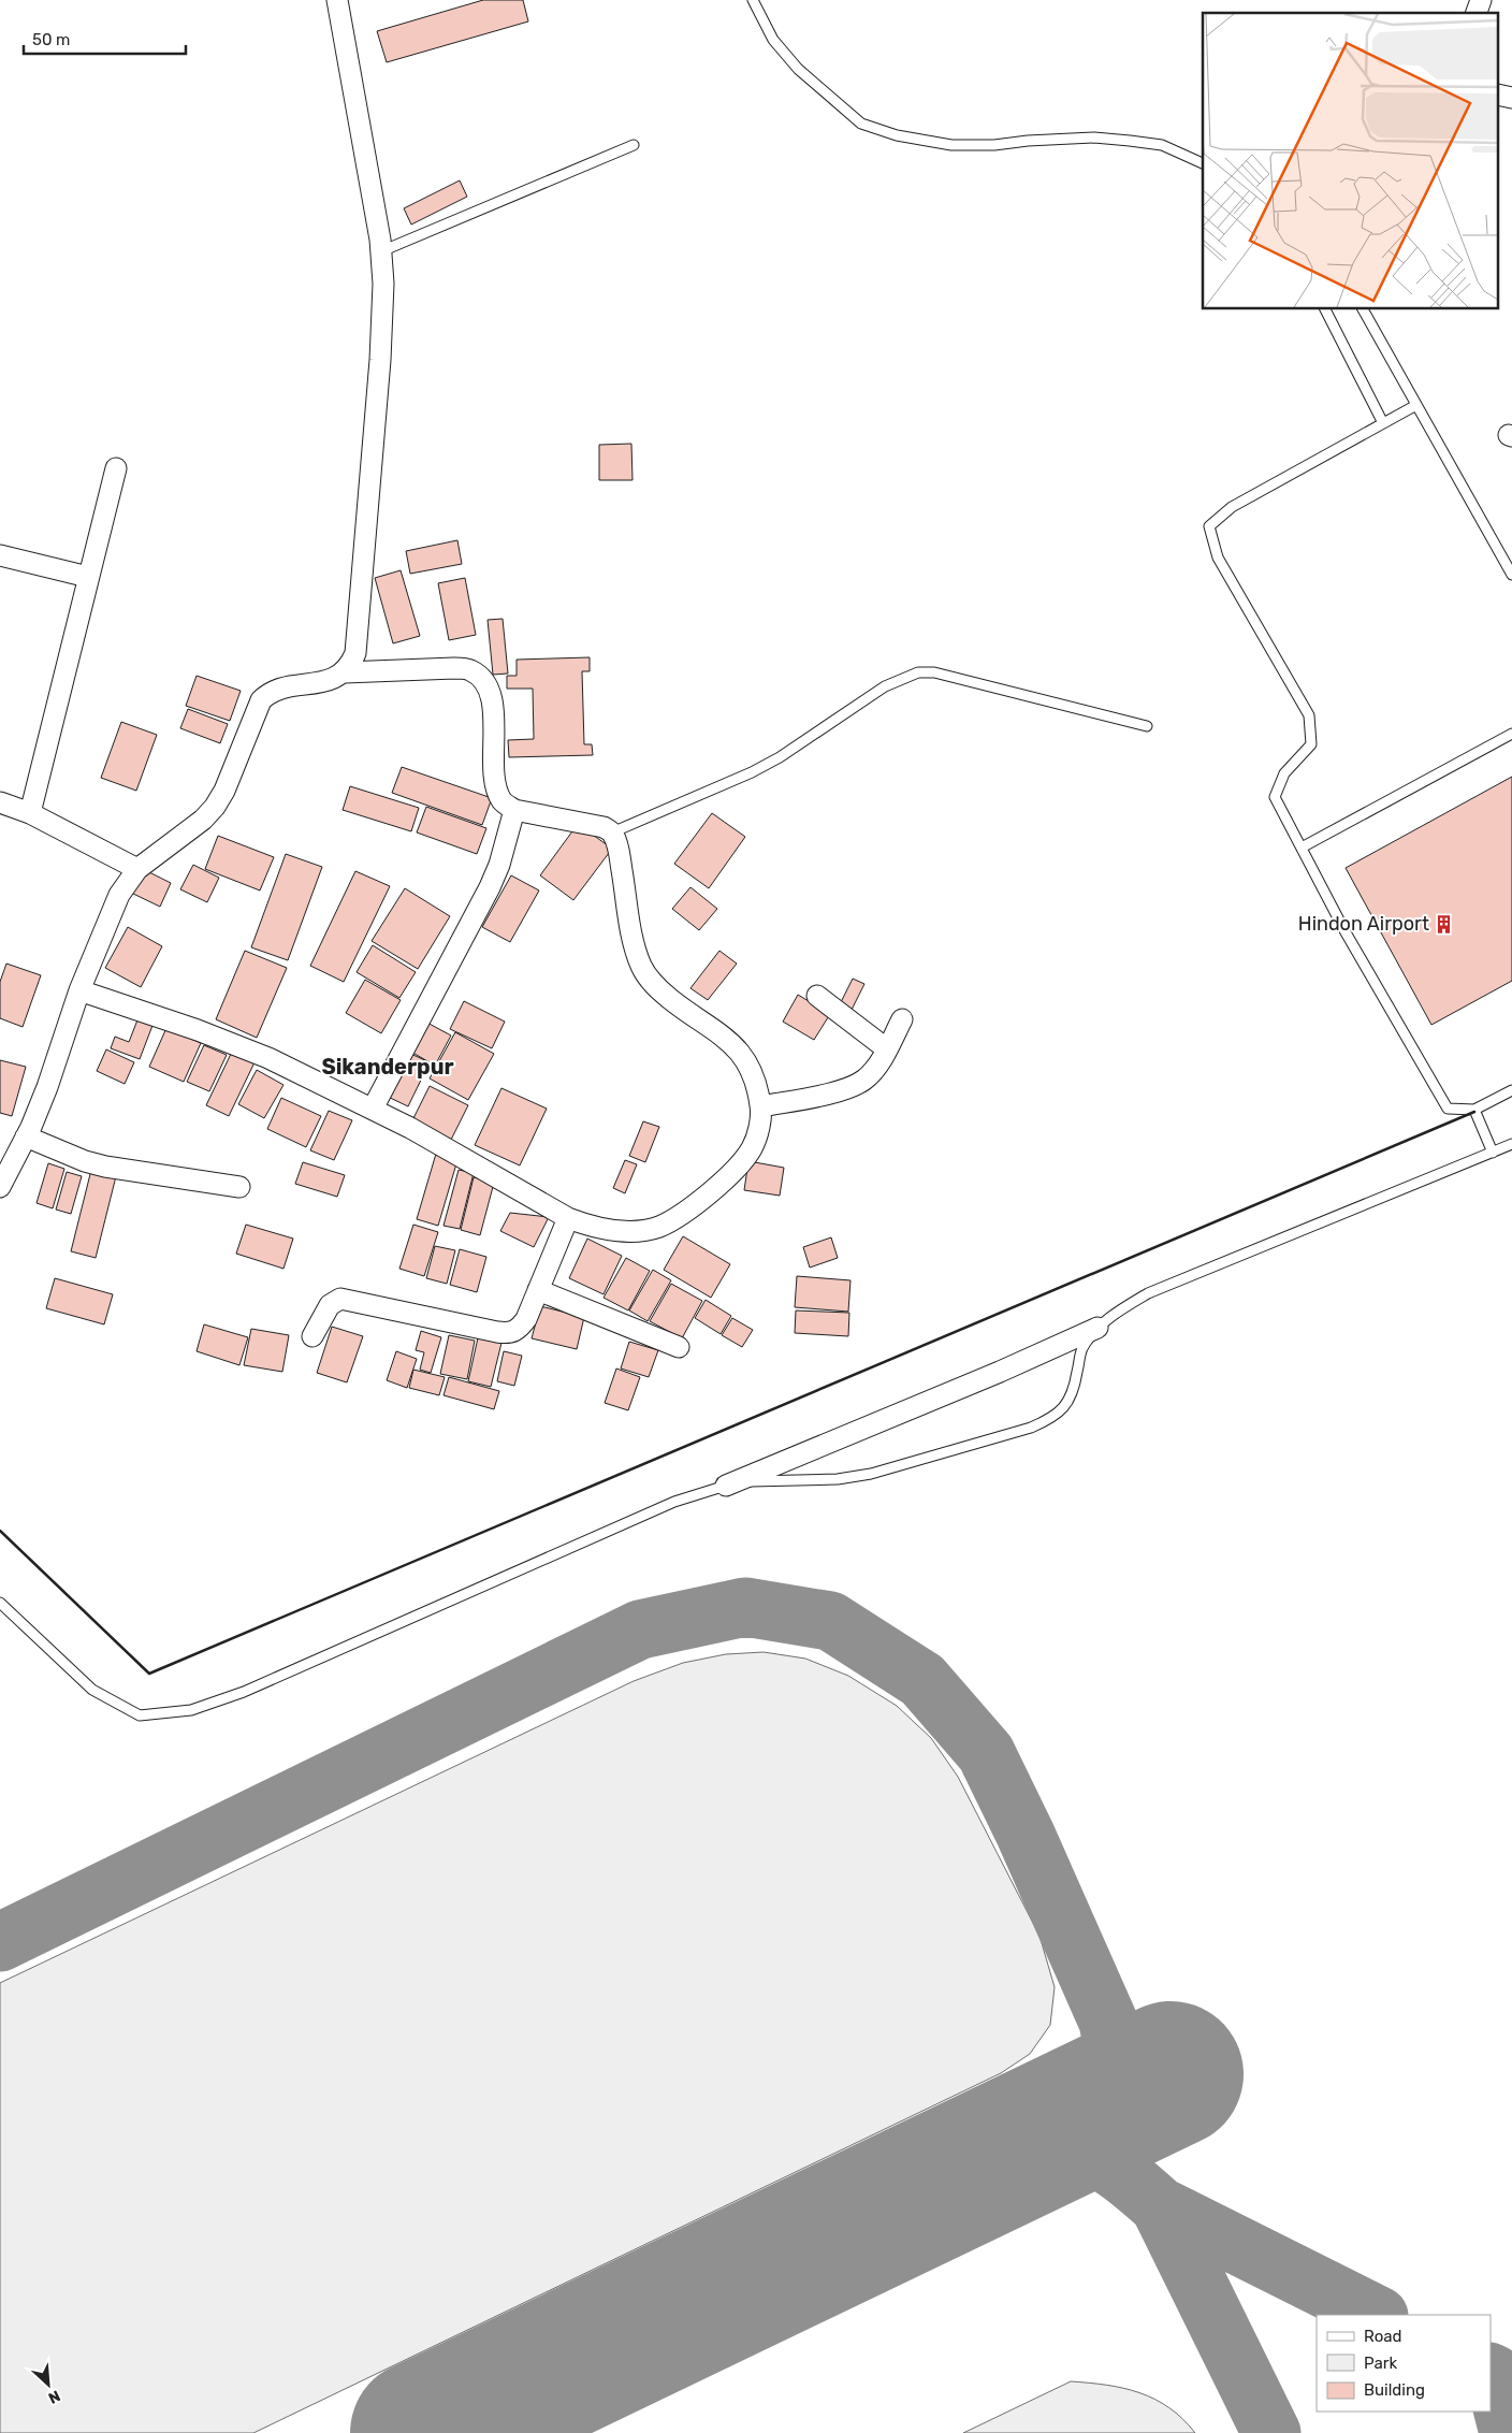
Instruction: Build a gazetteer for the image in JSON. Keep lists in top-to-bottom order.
{
  "districts": ["Sikanderpur"],
  "places": {
    "building": ["Hindon Airport"]
  },
  "legend": ["Road", "Park", "Building"],
  "scale_bar": "50 m",
  "north": "bottom right"
}
